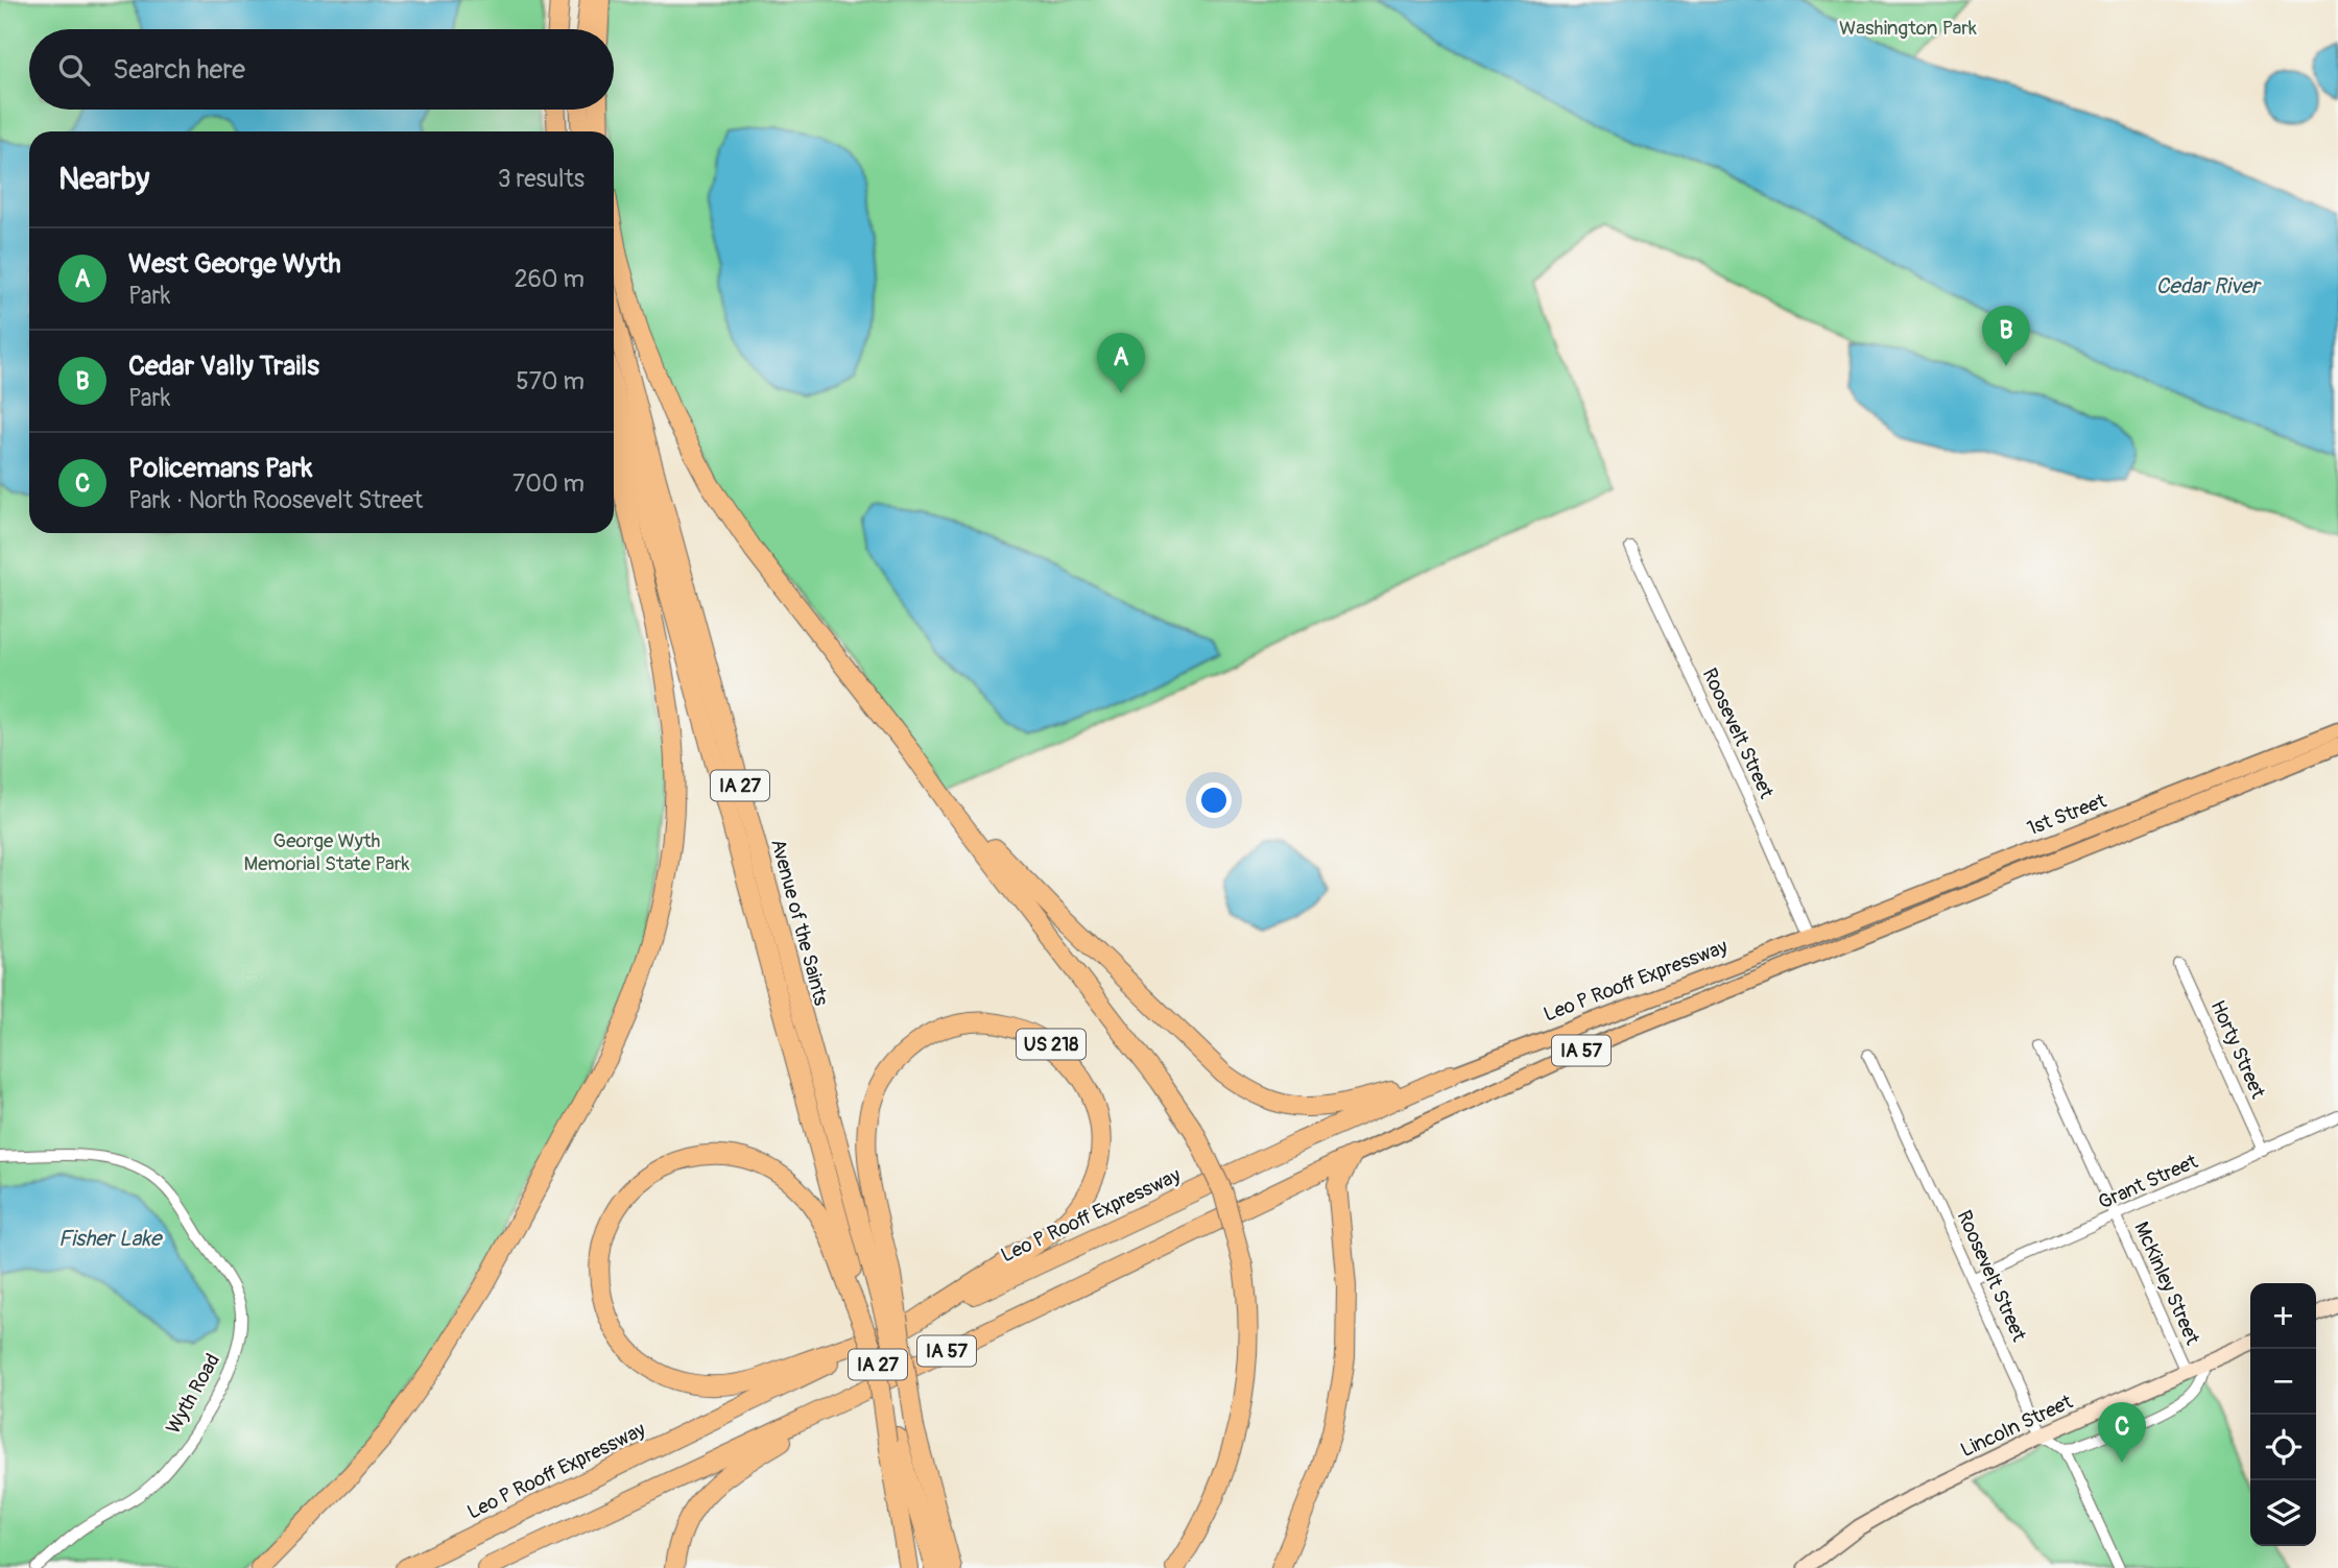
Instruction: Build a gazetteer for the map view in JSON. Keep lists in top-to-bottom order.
{
  "streets": {
    "highway": [
      "IA 27",
      "Avenue of the Saints",
      "Leo P Rooff Expressway",
      "US 218",
      "IA 57"
    ],
    "main road": ["1st Street", "Lincoln Street"],
    "street": [
      "Roosevelt Street",
      "Horty Street",
      "Grant Street",
      "McKinley Street",
      "Wyth Road"
    ]
  },
  "crossings": [
    ["Roosevelt Street", "1st Street"],
    ["Roosevelt Street", "Leo P Rooff Expressway"],
    ["Roosevelt Street", "Grant Street"],
    ["Roosevelt Street", "Lincoln Street"],
    ["1st Street", "Leo P Rooff Expressway"],
    ["Avenue of the Saints", "US 218"],
    ["Leo P Rooff Expressway", "US 218"],
    ["Horty Street", "Grant Street"],
    ["Grant Street", "McKinley Street"],
    ["McKinley Street", "Lincoln Street"]
  ],
  "water": ["Cedar River", "Fisher Lake"],
  "parks": ["Washington Park", "George Wyth Memorial State Park"],
  "page": {
    "search": "Search here",
    "heading": ["Nearby", "3 results"],
    "list": [
      {
        "mark": "A",
        "name": "West George Wyth",
        "note": "Park",
        "value": "260 m"
      },
      {
        "mark": "B",
        "name": "Cedar Vally Trails",
        "note": "Park",
        "value": "570 m"
      },
      {
        "mark": "C",
        "name": "Policemans Park",
        "note": "Park · North Roosevelt Street",
        "value": "700 m"
      }
    ],
    "pins": ["B", "A", "C"],
    "map_buttons": ["+", "−"]
  }
}
